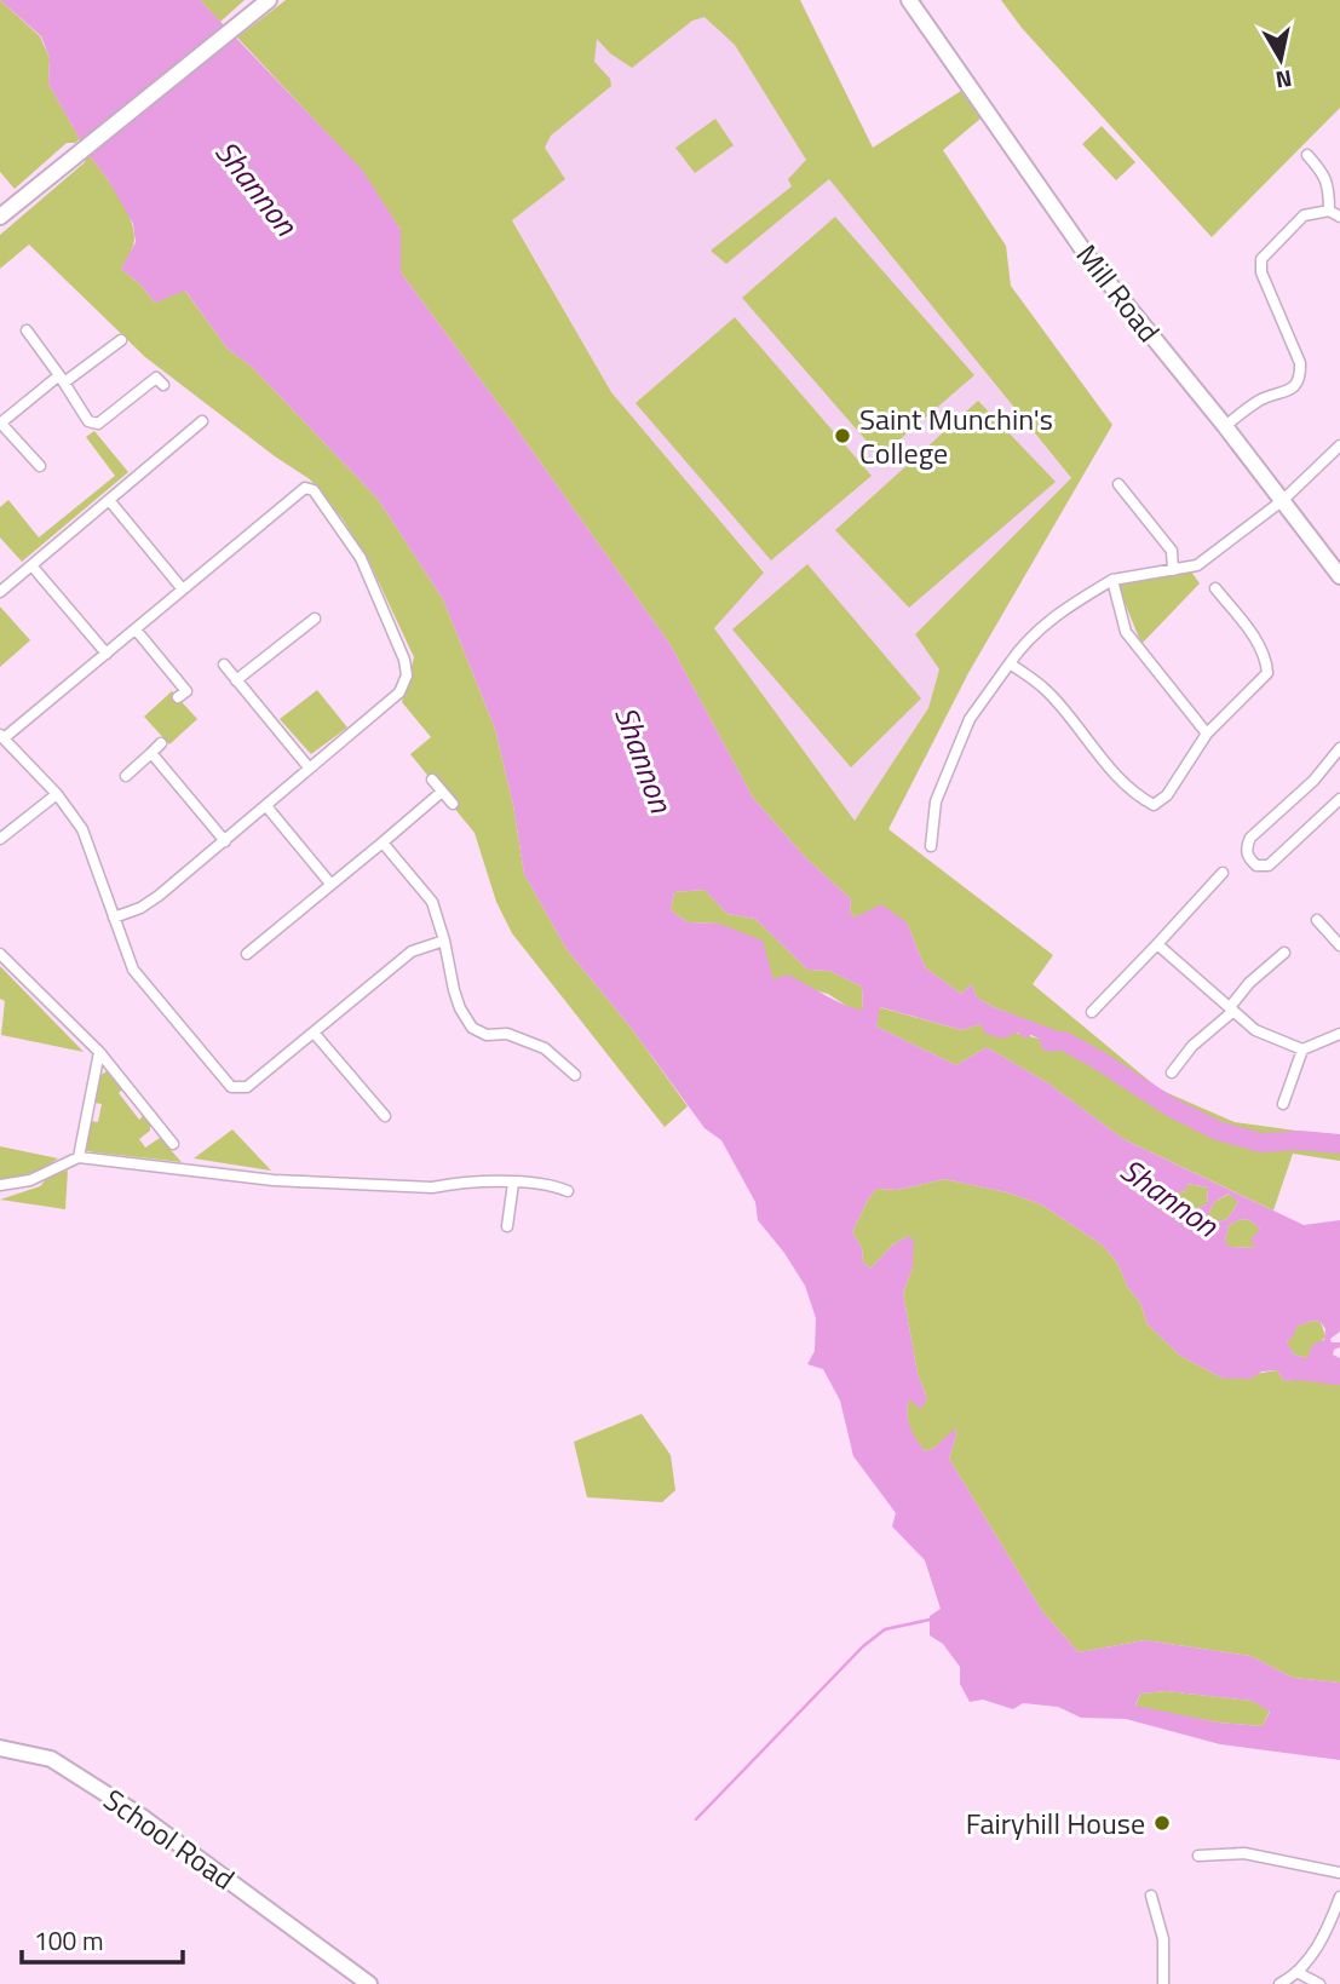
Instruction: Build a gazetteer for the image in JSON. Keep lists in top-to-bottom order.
{
  "streets": {
    "street": ["Mill Road", "School Road"]
  },
  "water": ["Shannon"],
  "places": ["Saint Munchin's College", "Fairyhill House"],
  "scale_bar": "100 m",
  "north": "bottom"
}
